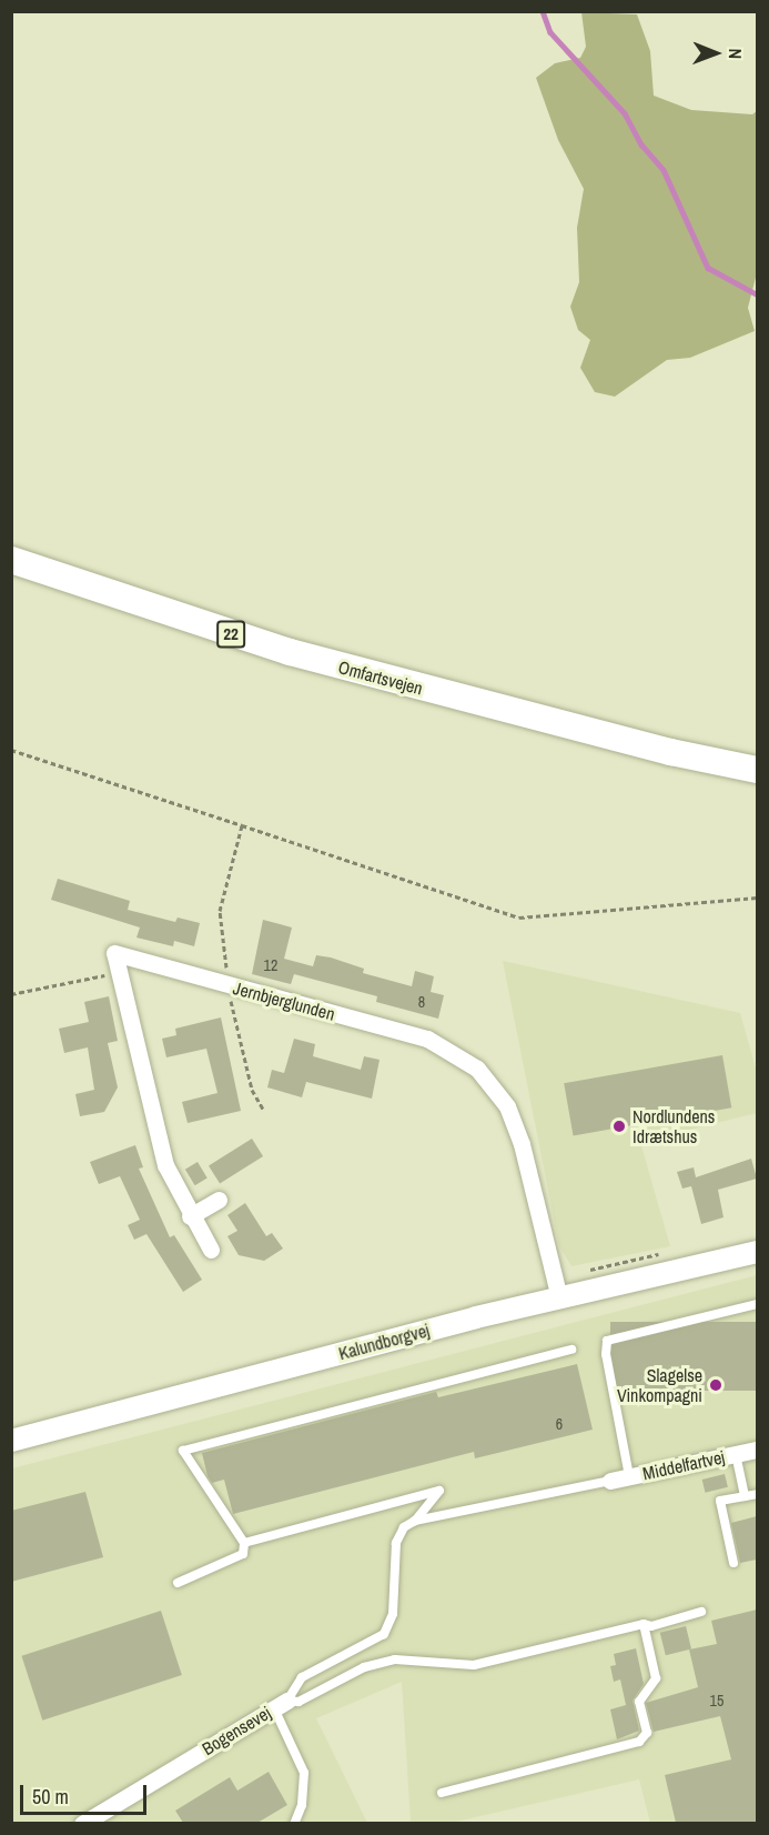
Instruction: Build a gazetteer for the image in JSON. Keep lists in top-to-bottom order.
{
  "streets": {
    "main road": ["22", "Omfartsvejen"],
    "street": [
      "Jernbjerglunden",
      "Kalundborgvej",
      "Middelfartvej",
      "Bogensevej"
    ]
  },
  "crossings": [
    ["Jernbjerglunden", "Kalundborgvej"]
  ],
  "places": ["Nordlundens Idrætshus", "Slagelse Vinkompagni"],
  "house_numbers": [
    "12",
    "8",
    "6",
    "15"
  ],
  "scale_bar": "50 m",
  "north": "right"
}
